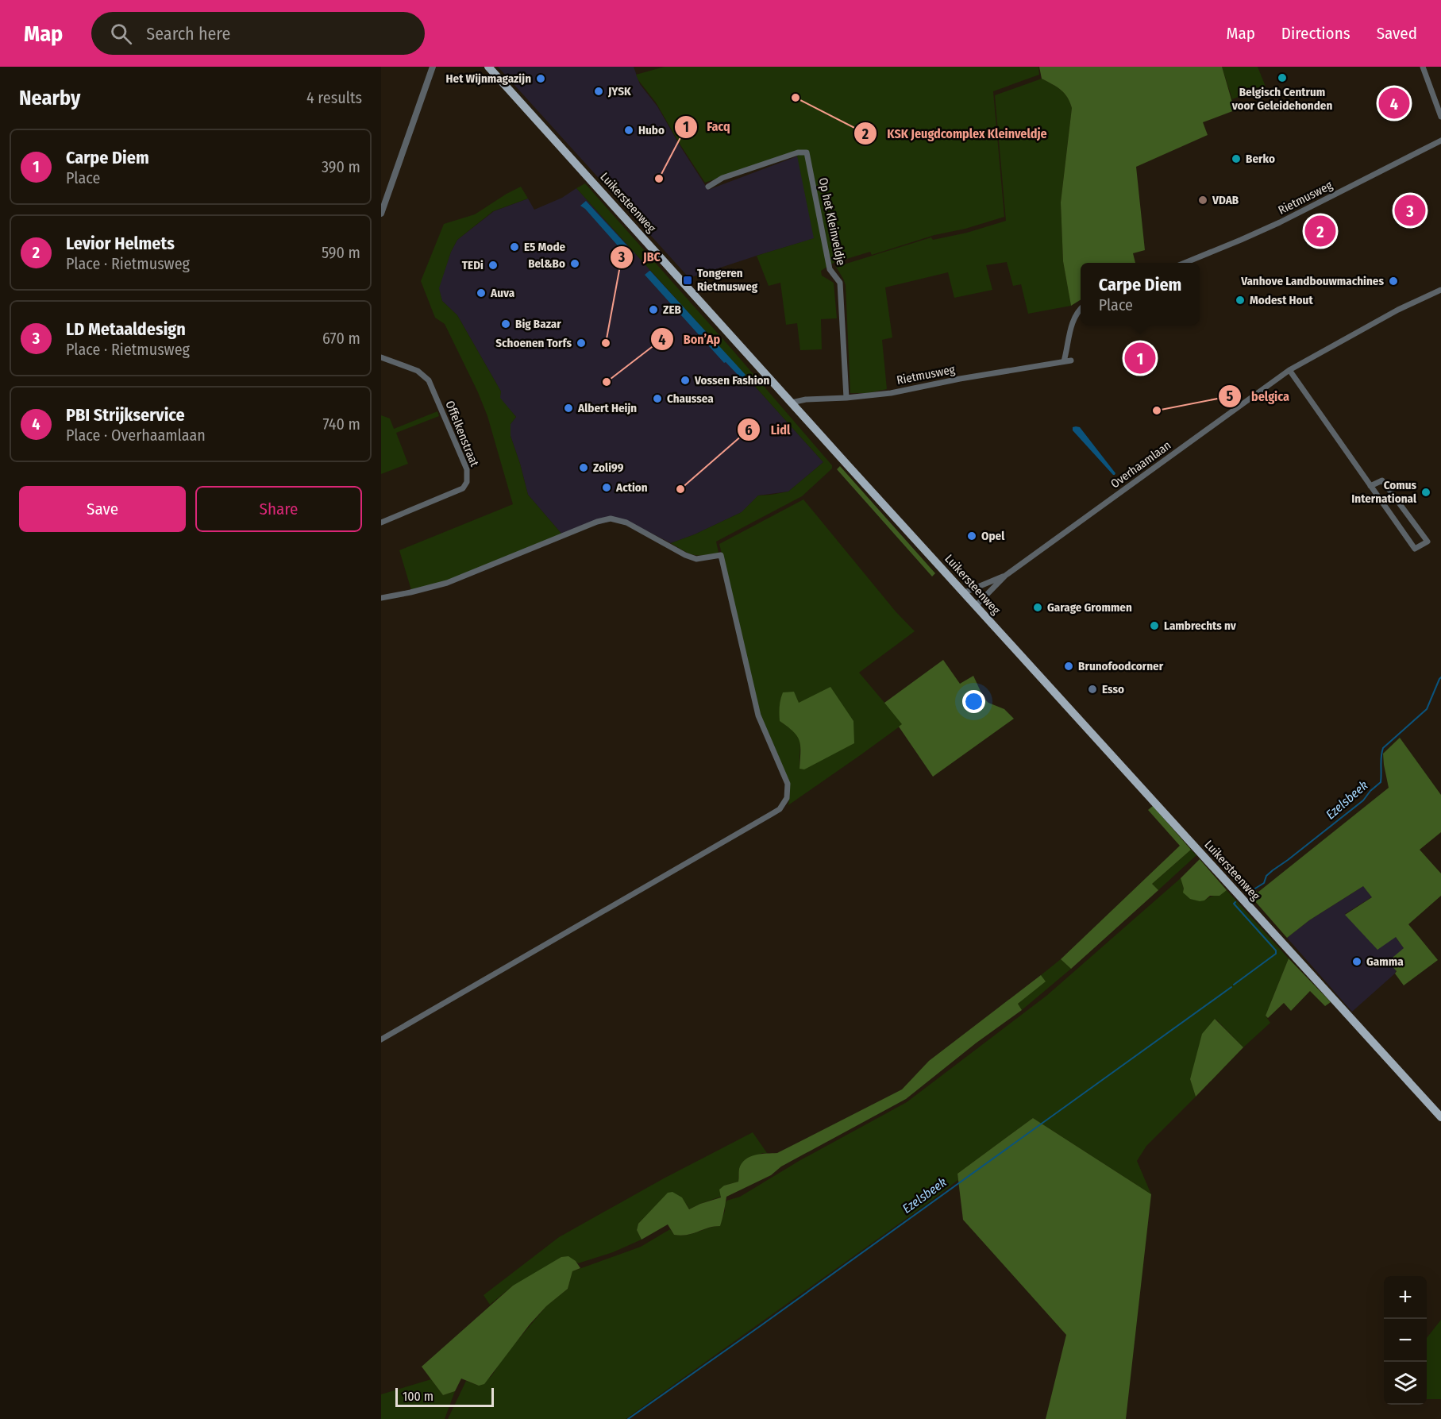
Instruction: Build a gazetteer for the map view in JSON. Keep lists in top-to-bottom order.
{
  "streets": {
    "main road": ["Luikersteenweg"],
    "street": [
      "Rietmusweg",
      "Op het Kleinveldje",
      "Offelkenstraat",
      "Overhaamlaan"
    ]
  },
  "crossings": [
    ["Rietmusweg", "Luikersteenweg"],
    ["Rietmusweg", "Op het Kleinveldje"],
    ["Luikersteenweg", "Overhaamlaan"]
  ],
  "water": ["Ezelsbeek"],
  "places": {
    "other": [
      "Belgisch Centrum voor Geleidehonden",
      "Het Wijnmagazijn",
      "JYSK",
      "KSK Jeugdcomplex Kleinveldje",
      "Hubo",
      "Berko",
      "Facq",
      "VDAB",
      "E5 Mode",
      "Bel&Bo",
      "TEDi",
      "Vanhove Landbouwmachines",
      "Auva",
      "Modest Hout",
      "ZEB",
      "Big Bazar",
      "Schoenen Torfs",
      "JBC",
      "Vossen Fashion",
      "Bon’Ap",
      "Chaussea",
      "Albert Heijn",
      "belgica",
      "Zoli99",
      "Action",
      "Lidl",
      "Comus International",
      "Opel",
      "Garage Grommen",
      "Lambrechts nv",
      "Brunofoodcorner",
      "Esso",
      "Gamma"
    ],
    "transit": ["Tongeren Rietmusweg"]
  },
  "scale_bar": "100 m",
  "page": {
    "header": "Map",
    "search": "Search here",
    "nav": ["Map", "Directions", "Saved"],
    "heading": ["Nearby", "4 results"],
    "pins": [
      "4",
      "3",
      "2",
      "1"
    ],
    "list": [
      {
        "mark": "1",
        "name": "Carpe Diem",
        "note": "Place",
        "value": "390 m"
      },
      {
        "mark": "2",
        "name": "Levior Helmets",
        "note": "Place · Rietmusweg",
        "value": "590 m"
      },
      {
        "mark": "3",
        "name": "LD Metaaldesign",
        "note": "Place · Rietmusweg",
        "value": "670 m"
      },
      {
        "mark": "4",
        "name": "PBI Strijkservice",
        "note": "Place · Overhaamlaan",
        "value": "740 m"
      }
    ],
    "popup": ["Carpe Diem", "Place"],
    "buttons": ["Save", "Share"],
    "map_buttons": ["+", "−"],
    "scale": "100 m"
  }
}
